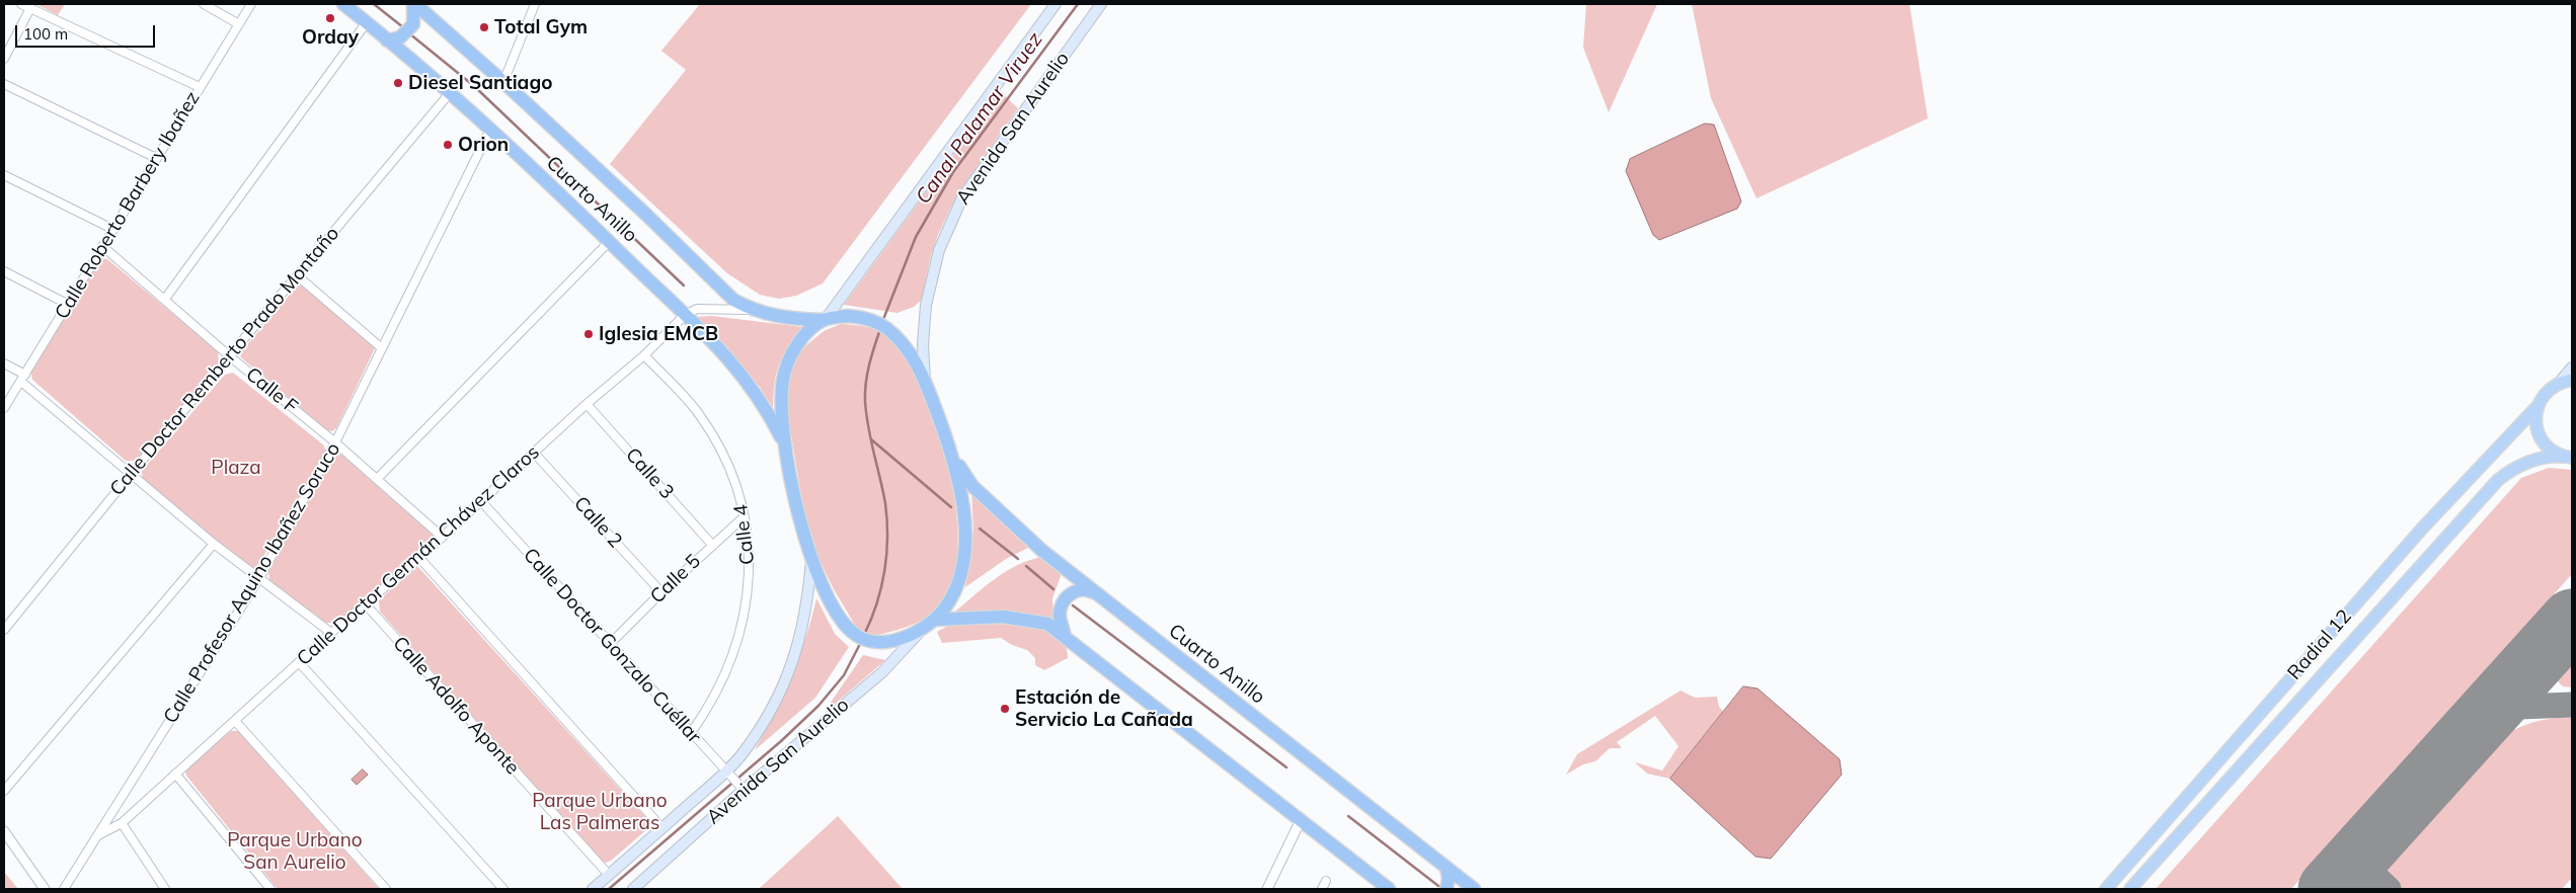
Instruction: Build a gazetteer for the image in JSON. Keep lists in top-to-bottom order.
{
  "streets": {
    "highway": ["Cuarto Anillo"],
    "main road": ["Avenida San Aurelio", "Radial 12"],
    "street": [
      "Calle Roberto Barbery Ibañez",
      "Calle Doctor Remberto Prado Montaño",
      "Calle F",
      "Calle 3",
      "Calle 2",
      "Calle 4",
      "Calle Doctor Germán Chávez Claros",
      "Calle 5",
      "Calle Profesor Aquino Ibañez Soruco",
      "Calle Doctor Gonzalo Cuéllar",
      "Calle Adolfo Aponte"
    ]
  },
  "crossings": [
    ["Avenida San Aurelio", "Cuarto Anillo"],
    ["Avenida San Aurelio", "Calle Doctor Gonzalo Cuéllar"],
    ["Avenida San Aurelio", "Calle Adolfo Aponte"],
    ["Cuarto Anillo", "Calle Doctor Remberto Prado Montaño"],
    ["Cuarto Anillo", "Calle Doctor Germán Chávez Claros"],
    ["Cuarto Anillo", "Calle Profesor Aquino Ibañez Soruco"],
    ["Calle Roberto Barbery Ibañez", "Calle F"],
    ["Calle Doctor Remberto Prado Montaño", "Calle F"],
    ["Calle F", "Calle Doctor Germán Chávez Claros"],
    ["Calle F", "Calle Profesor Aquino Ibañez Soruco"],
    ["Calle 3", "Calle Doctor Germán Chávez Claros"],
    ["Calle 3", "Calle 5"],
    ["Calle 2", "Calle Doctor Germán Chávez Claros"],
    ["Calle 2", "Calle 5"],
    ["Calle 4", "Calle Doctor Germán Chávez Claros"],
    ["Calle 4", "Calle 5"],
    ["Calle 4", "Calle Doctor Gonzalo Cuéllar"],
    ["Calle Doctor Germán Chávez Claros", "Calle Profesor Aquino Ibañez Soruco"],
    ["Calle Doctor Germán Chávez Claros", "Calle Doctor Gonzalo Cuéllar"],
    ["Calle Doctor Germán Chávez Claros", "Calle Adolfo Aponte"],
    ["Calle 5", "Calle Doctor Gonzalo Cuéllar"]
  ],
  "water": ["Canal Palamar Viruez"],
  "parks": ["Plaza", "Parque Urbano Las Palmeras", "Parque Urbano San Aurelio"],
  "places": [
    "Orday",
    "Total Gym",
    "Diesel Santiago",
    "Orion",
    "Iglesia EMCB",
    "Estación de Servicio La Cañada"
  ],
  "scale_bar": "100 m"
}
